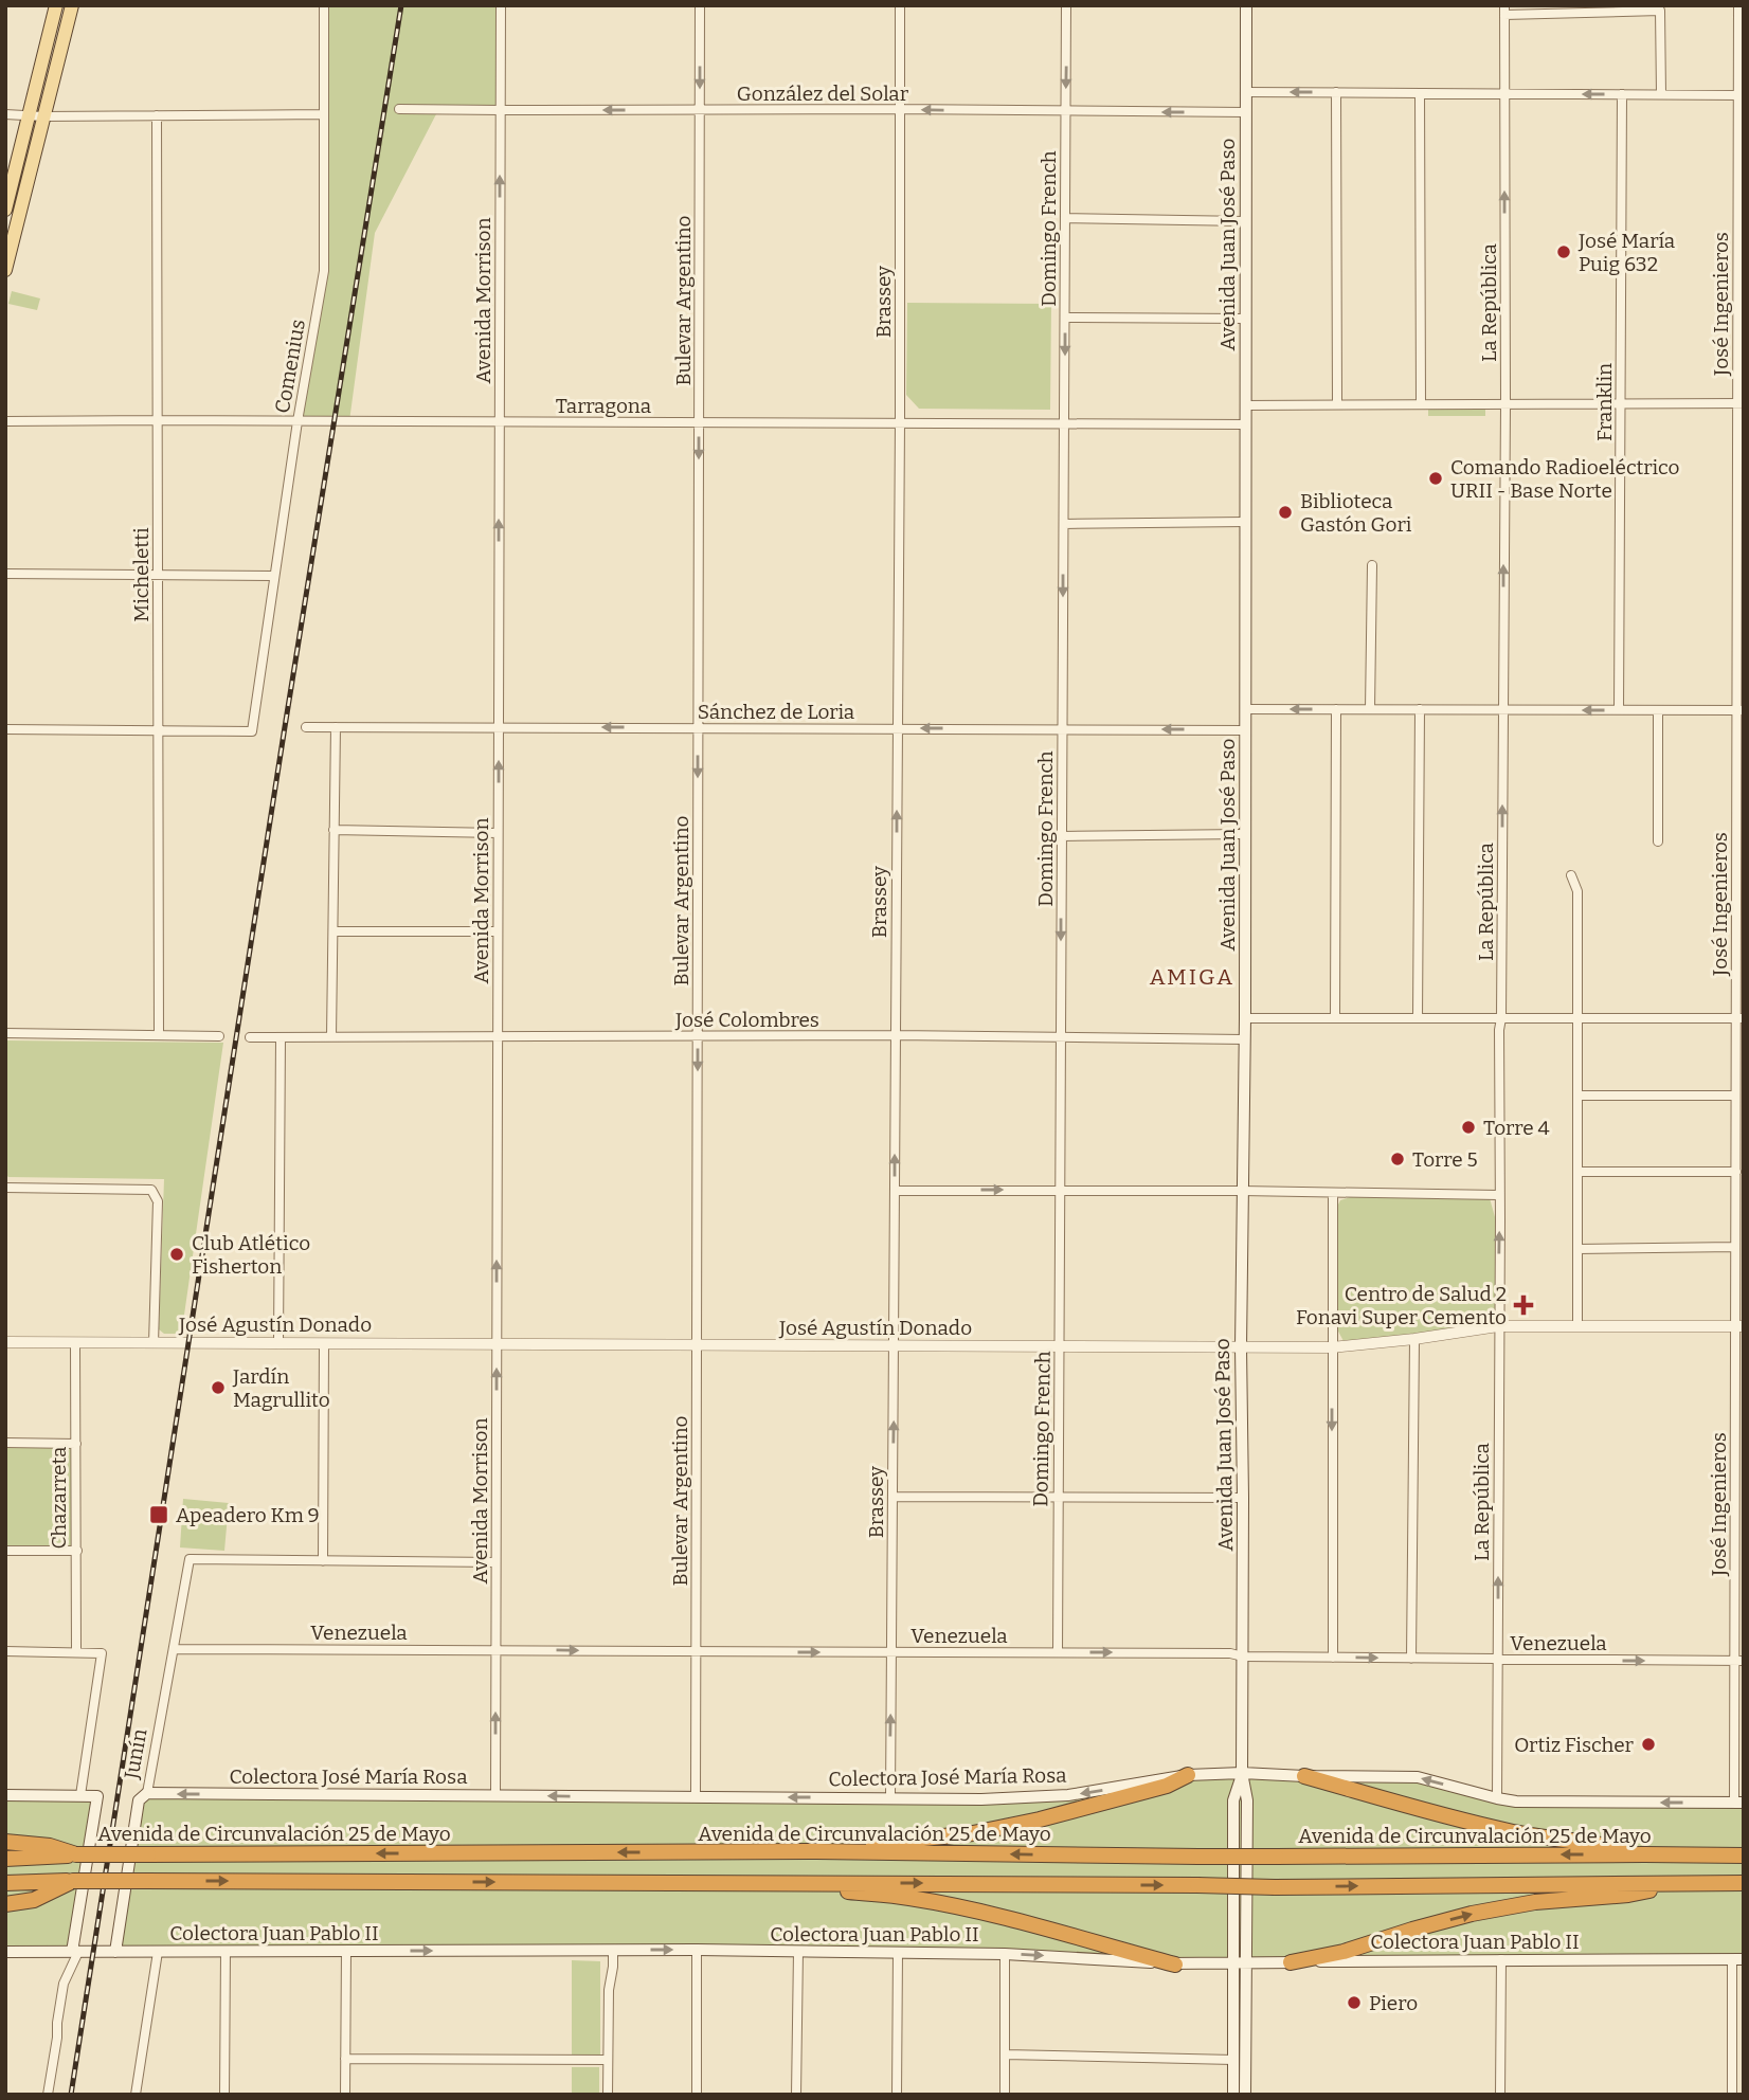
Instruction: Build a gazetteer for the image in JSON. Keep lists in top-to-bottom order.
{
  "streets": {
    "highway": ["Avenida de Circunvalación 25 de Mayo"],
    "main road": [
      "Avenida Juan José Paso",
      "Junín",
      "Colectora José María Rosa",
      "Colectora Juan Pablo II"
    ],
    "street": [
      "González del Solar",
      "Domingo French",
      "Avenida Morrison",
      "Bulevar Argentino",
      "Brassey",
      "La República",
      "José Ingenieros",
      "Comenius",
      "Franklin",
      "Tarragona",
      "Micheletti",
      "Sánchez de Loria",
      "José Colombres",
      "José Agustín Donado",
      "Chazarreta",
      "Venezuela"
    ]
  },
  "crossings": [
    ["González del Solar", "Domingo French"],
    ["González del Solar", "Avenida Juan José Paso"],
    ["González del Solar", "Avenida Morrison"],
    ["González del Solar", "Bulevar Argentino"],
    ["González del Solar", "Brassey"],
    ["Domingo French", "Tarragona"],
    ["Domingo French", "Sánchez de Loria"],
    ["Domingo French", "José Colombres"],
    ["Domingo French", "José Agustín Donado"],
    ["Domingo French", "Venezuela"],
    ["Avenida Juan José Paso", "Tarragona"],
    ["Avenida Juan José Paso", "Sánchez de Loria"],
    ["Avenida Juan José Paso", "José Colombres"],
    ["Avenida Juan José Paso", "José Agustín Donado"],
    ["Avenida Juan José Paso", "Venezuela"],
    ["Avenida Juan José Paso", "Colectora José María Rosa"],
    ["Avenida Juan José Paso", "Colectora Juan Pablo II"],
    ["Avenida Morrison", "Tarragona"],
    ["Avenida Morrison", "Sánchez de Loria"],
    ["Avenida Morrison", "José Colombres"],
    ["Avenida Morrison", "José Agustín Donado"],
    ["Avenida Morrison", "Venezuela"],
    ["Avenida Morrison", "Colectora José María Rosa"],
    ["Bulevar Argentino", "Tarragona"],
    ["Bulevar Argentino", "Sánchez de Loria"],
    ["Bulevar Argentino", "José Colombres"],
    ["Bulevar Argentino", "José Agustín Donado"],
    ["Bulevar Argentino", "Venezuela"],
    ["Bulevar Argentino", "Colectora José María Rosa"],
    ["Brassey", "Tarragona"],
    ["Brassey", "Sánchez de Loria"],
    ["Brassey", "José Colombres"],
    ["Brassey", "José Agustín Donado"],
    ["Brassey", "Venezuela"],
    ["Brassey", "Colectora José María Rosa"],
    ["La República", "José Agustín Donado"],
    ["La República", "Venezuela"],
    ["La República", "Colectora José María Rosa"],
    ["José Ingenieros", "José Agustín Donado"],
    ["José Ingenieros", "Venezuela"],
    ["José Ingenieros", "Colectora José María Rosa"],
    ["Comenius", "Tarragona"],
    ["Comenius", "Micheletti"],
    ["Tarragona", "Micheletti"],
    ["José Agustín Donado", "Chazarreta"],
    ["Venezuela", "Junín"],
    ["Junín", "Colectora José María Rosa"],
    ["Junín", "Colectora Juan Pablo II"]
  ],
  "one_way": [
    "González del Solar",
    "Domingo French",
    "Avenida Morrison",
    "Bulevar Argentino",
    "Brassey",
    "La República",
    "Sánchez de Loria",
    "Venezuela",
    "Colectora José María Rosa"
  ],
  "districts": ["AMIGA"],
  "places": {
    "other": [
      "José María Puig 632",
      "Comando Radioeléctrico URII - Base Norte",
      "Biblioteca Gastón Gori",
      "Torre 4",
      "Torre 5",
      "Club Atlético Fisherton",
      "Jardín Magrullito",
      "Ortiz Fischer",
      "Piero"
    ],
    "health": ["Centro de Salud 2 Fonavi Super Cemento"],
    "transit": ["Apeadero Km 9"]
  }
}
